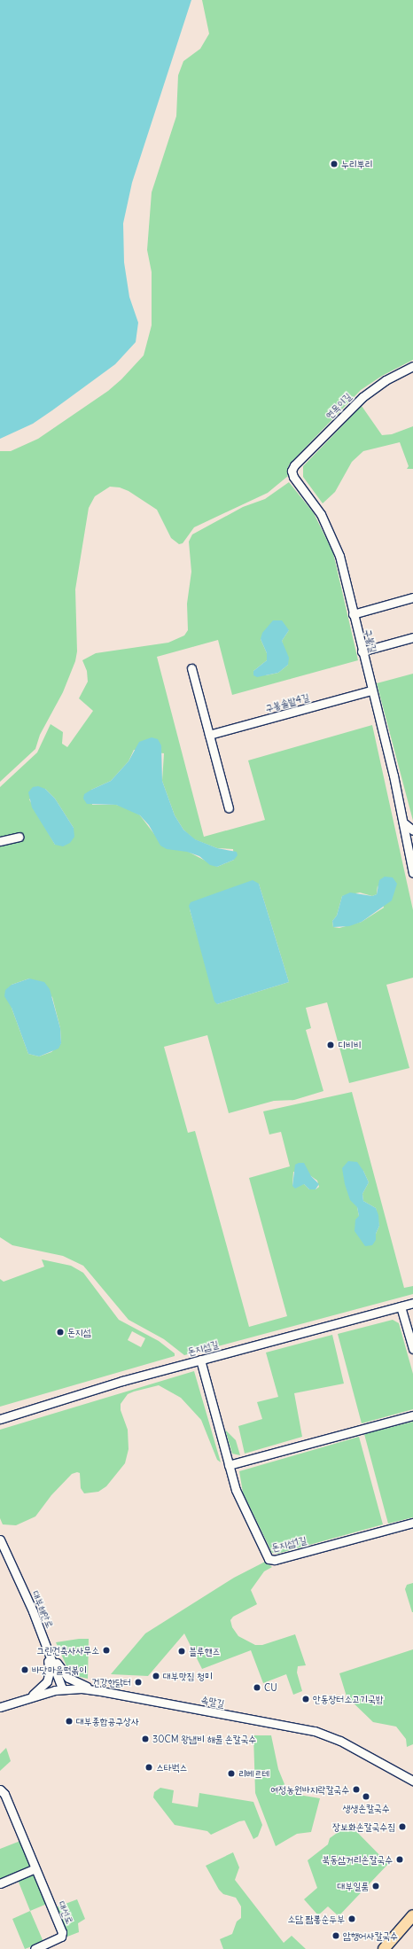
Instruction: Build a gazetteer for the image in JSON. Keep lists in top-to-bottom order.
{
  "streets": {
    "street": [
      "연목이길",
      "구봉길",
      "구봉솔밭4길",
      "돈지섬길",
      "돈지섬1길",
      "대부해안로",
      "속말길",
      "대선로"
    ]
  },
  "crossings": [
    ["연목이길", "구봉길"],
    ["구봉길", "구봉솔밭4길"],
    ["돈지섬길", "돈지섬1길"],
    ["대부해안로", "속말길"]
  ],
  "places": [
    "누리뿌리",
    "디비비",
    "돈지섬",
    "그린건축사사무소",
    "블루핸즈",
    "바닷마을떡볶이",
    "대부맛집 청미",
    "건강한닭터",
    "CU",
    "안동장터소고기국밥",
    "대부종합공구상사",
    "30CM 왕냄비 해물 손칼국수",
    "스타벅스",
    "리베르테",
    "여정농원바지락칼국수",
    "생생손칼국수",
    "장보화손칼국수집",
    "북동삼거리손칼국수",
    "대부일품",
    "소담 짬뽕순두부",
    "암행어사칼국수"
  ]
}
